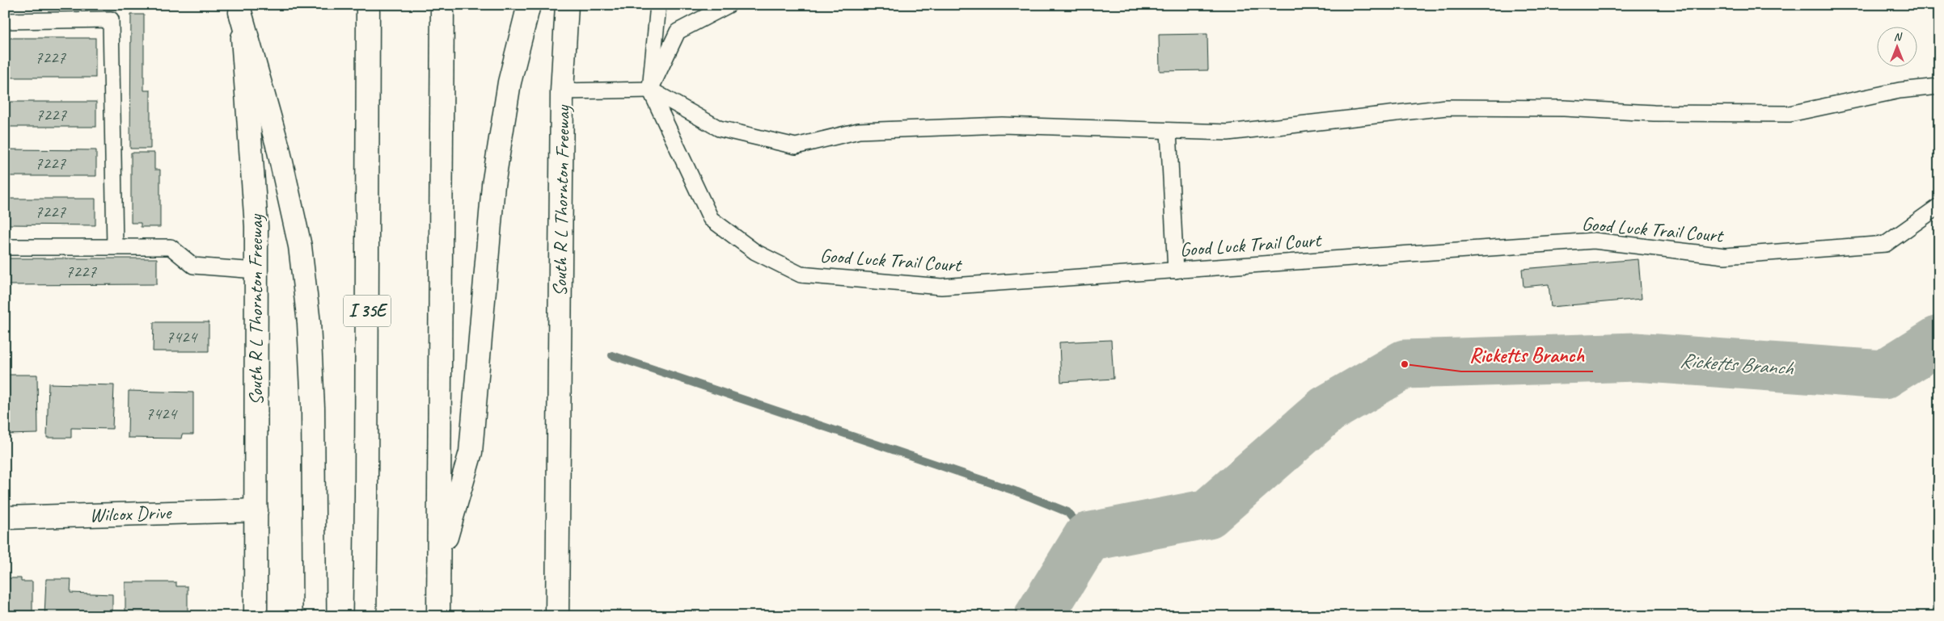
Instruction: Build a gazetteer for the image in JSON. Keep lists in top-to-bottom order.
{
  "streets": {
    "main road": ["South R L Thornton Freeway", "I 35E", "Wilcox Drive"],
    "lane": ["Good Luck Trail Court"]
  },
  "crossings": [
    ["South R L Thornton Freeway", "Wilcox Drive"]
  ],
  "water": ["Ricketts Branch"],
  "places": ["Ricketts Branch"],
  "house_numbers": [
    "7227",
    "7227",
    "7227",
    "7227",
    "7227",
    "7424",
    "7424"
  ],
  "north": "top"
}
